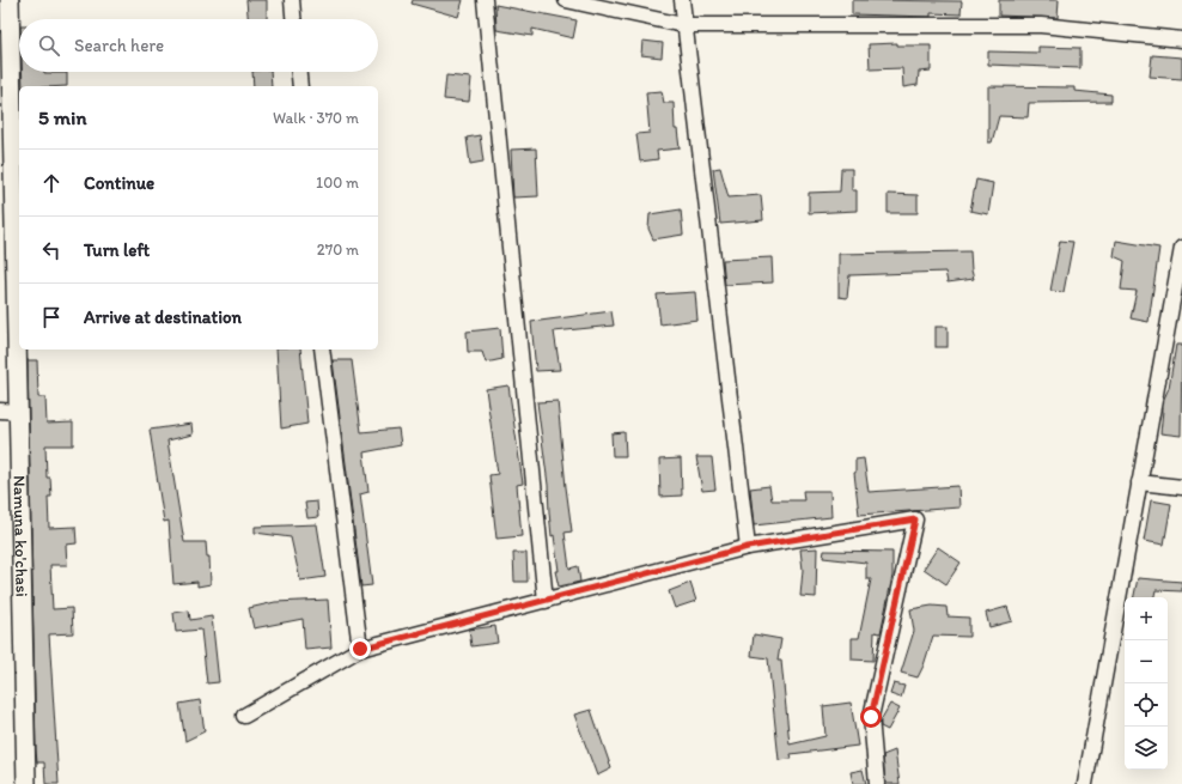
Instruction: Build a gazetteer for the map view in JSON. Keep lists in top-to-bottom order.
{
  "streets": {
    "main road": ["Namuna ko'chasi"]
  },
  "page": {
    "search": "Search here",
    "heading": ["5 min", "Walk · 370 m"],
    "list": [
      ["Continue", "100 m"],
      ["Turn left", "270 m"],
      "Arrive at destination"
    ],
    "map_buttons": ["+", "−"]
  }
}
